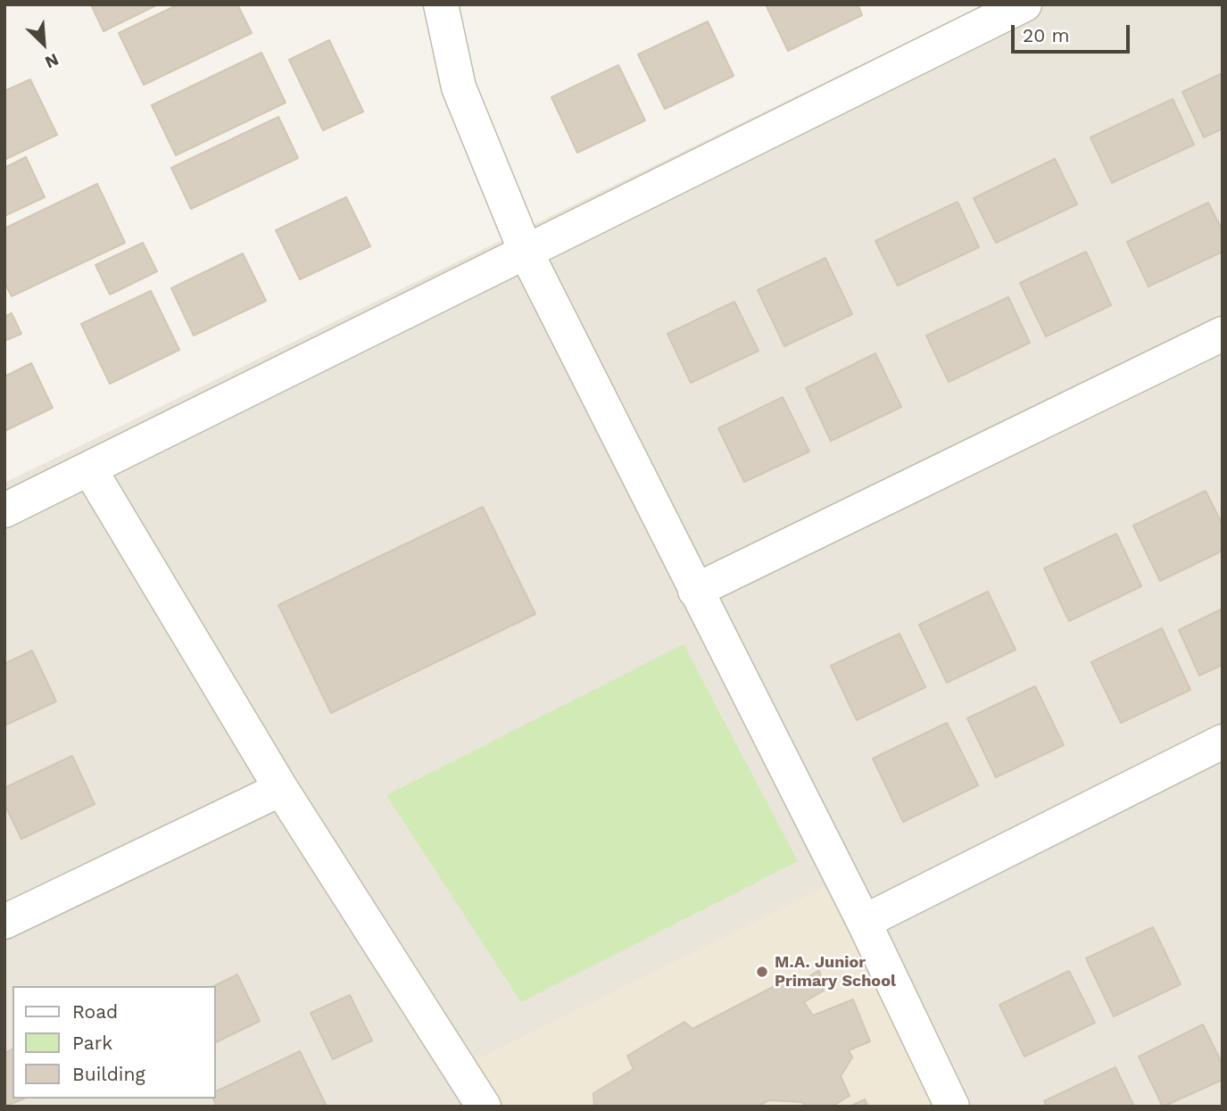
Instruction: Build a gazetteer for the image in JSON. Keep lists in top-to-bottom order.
{
  "places": ["M.A. Junior Primary School"],
  "legend": ["Road", "Park", "Building"],
  "scale_bar": "20 m",
  "north": "bottom right"
}
